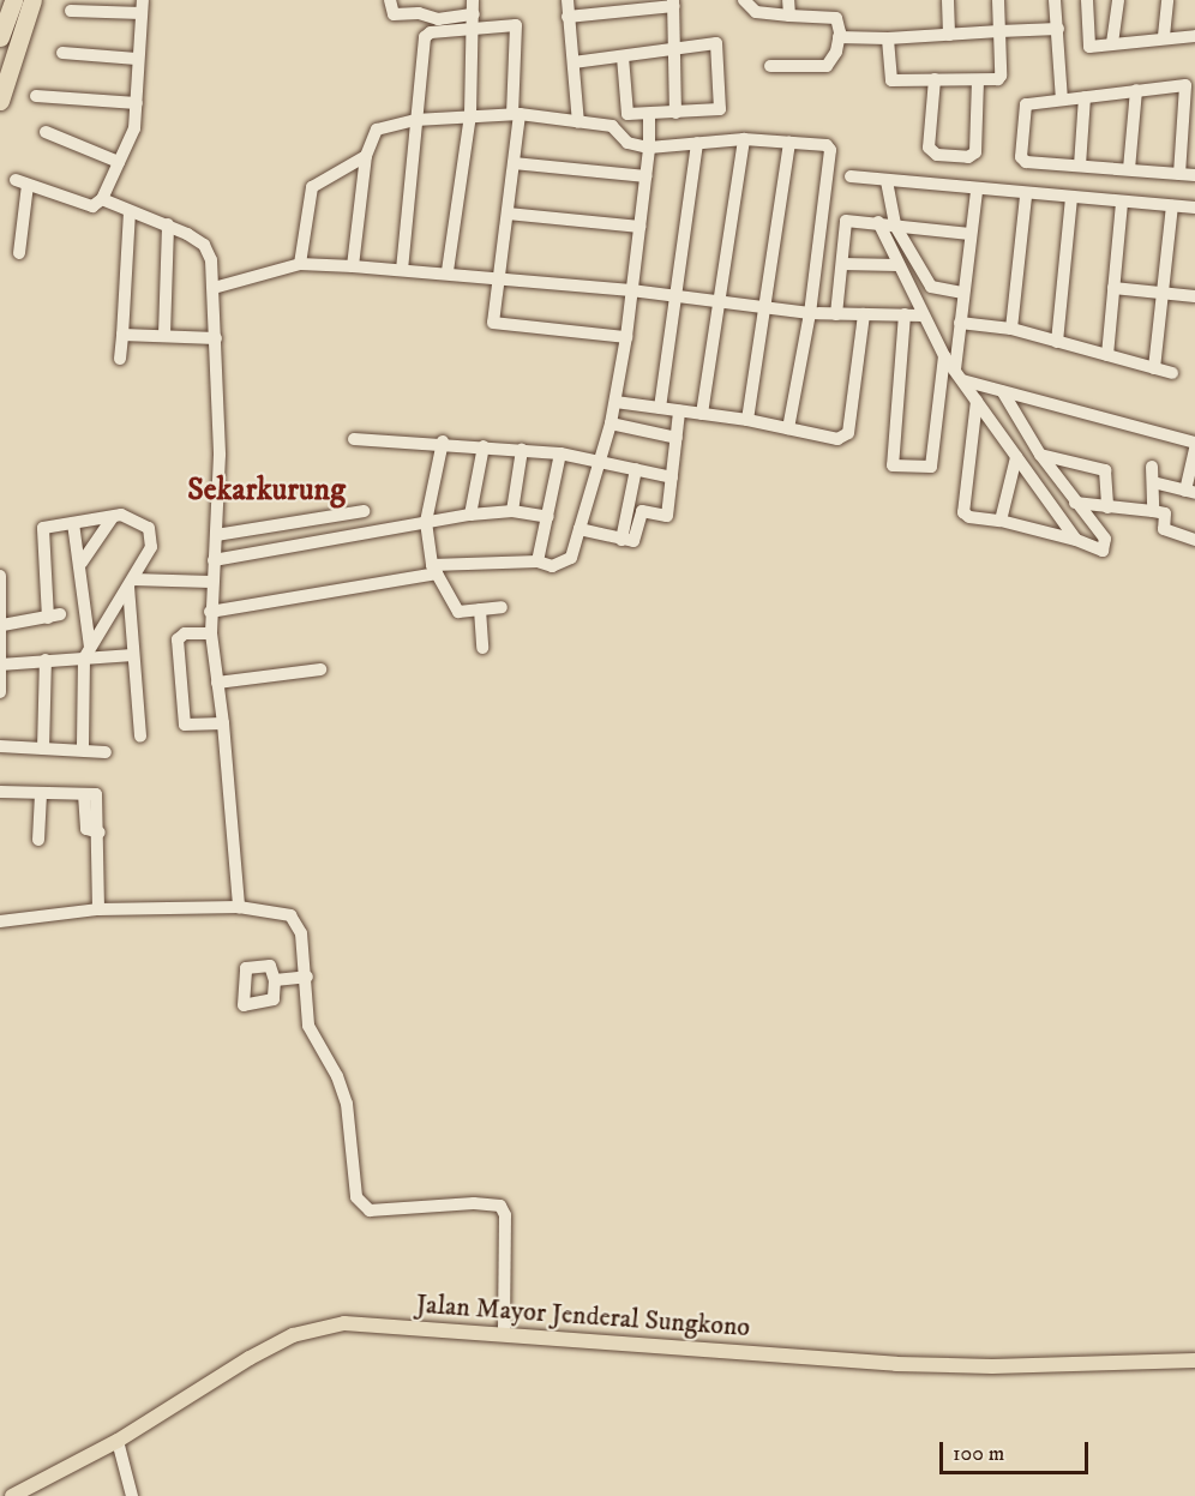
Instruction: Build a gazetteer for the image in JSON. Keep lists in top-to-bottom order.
{
  "streets": {
    "main road": ["Jalan Mayor Jenderal Sungkono"]
  },
  "districts": ["Sekarkurung"],
  "scale_bar": "100 m"
}
